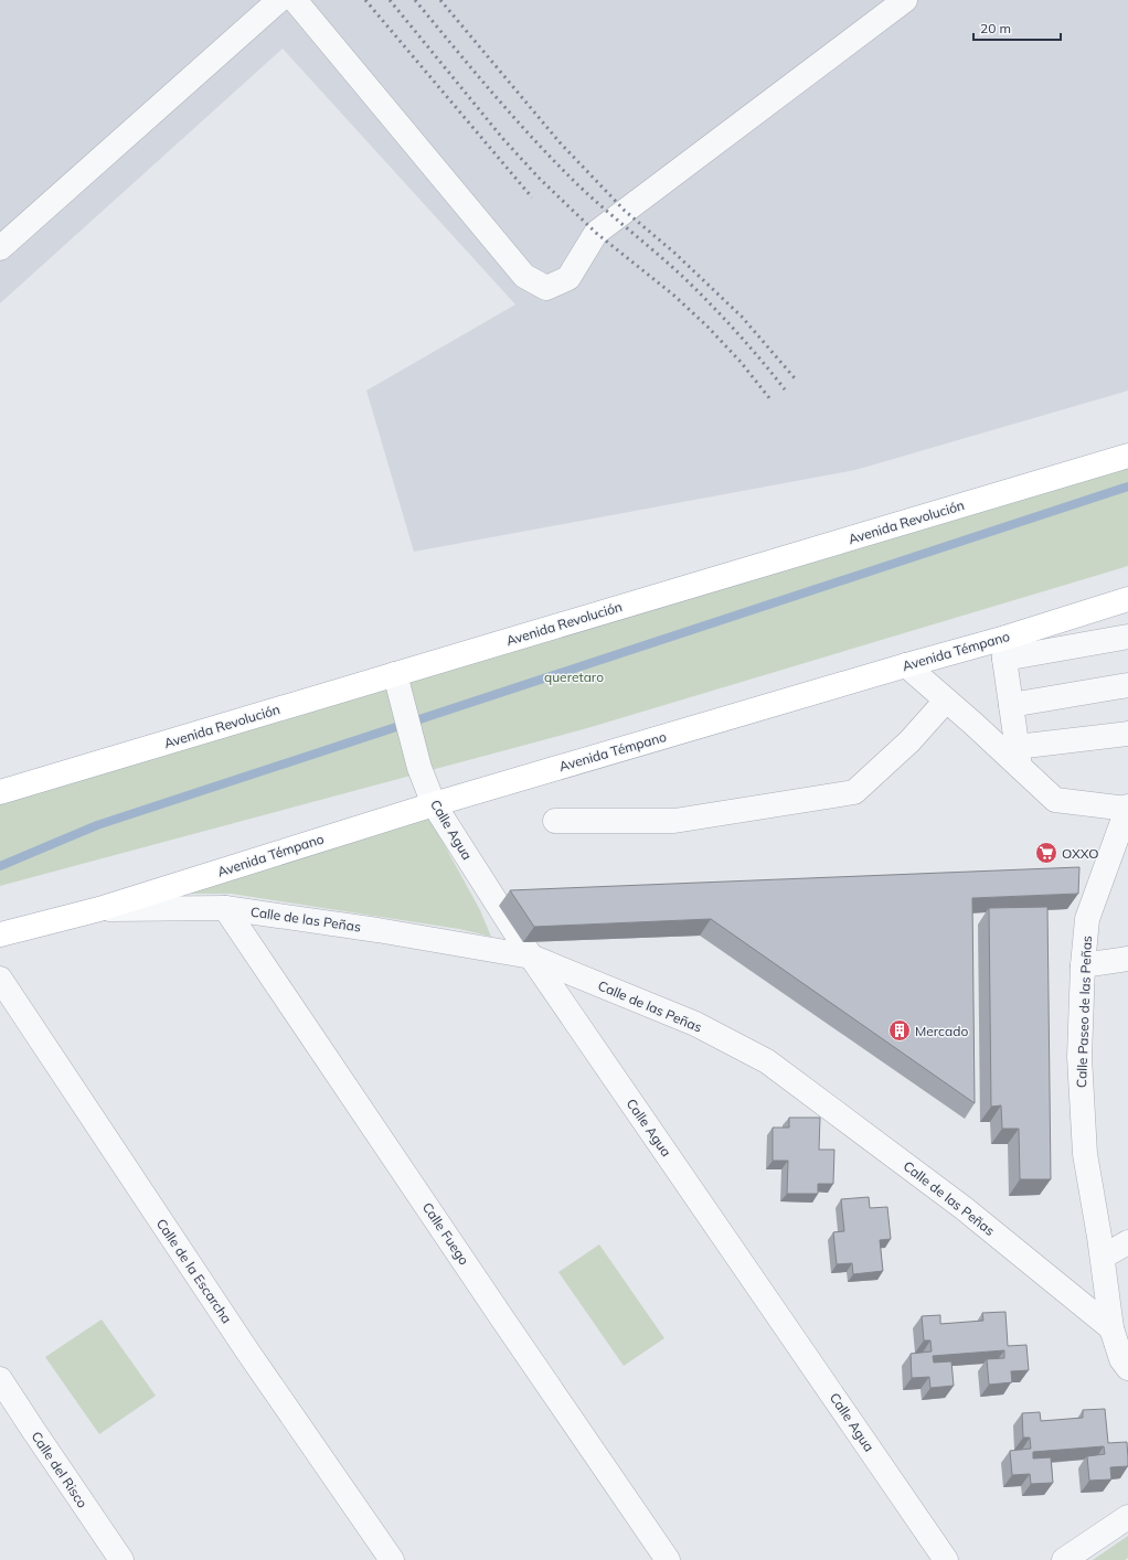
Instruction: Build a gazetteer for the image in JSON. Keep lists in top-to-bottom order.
{
  "streets": {
    "main road": ["Avenida Revolución", "Avenida Témpano"],
    "street": [
      "Calle Agua",
      "Calle de las Peñas",
      "Calle Paseo de las Peñas",
      "Calle Fuego",
      "Calle de la Escarcha",
      "Calle del Risco"
    ]
  },
  "crossings": [
    ["Avenida Revolución", "Calle Agua"],
    ["Avenida Témpano", "Calle Agua"],
    ["Avenida Témpano", "Calle de las Peñas"],
    ["Calle Agua", "Calle de las Peñas"],
    ["Calle de las Peñas", "Calle Paseo de las Peñas"],
    ["Calle de las Peñas", "Calle Fuego"]
  ],
  "parks": ["queretaro"],
  "places": {
    "supermarket": ["OXXO"],
    "building": ["Mercado"]
  },
  "scale_bar": "20 m"
}
